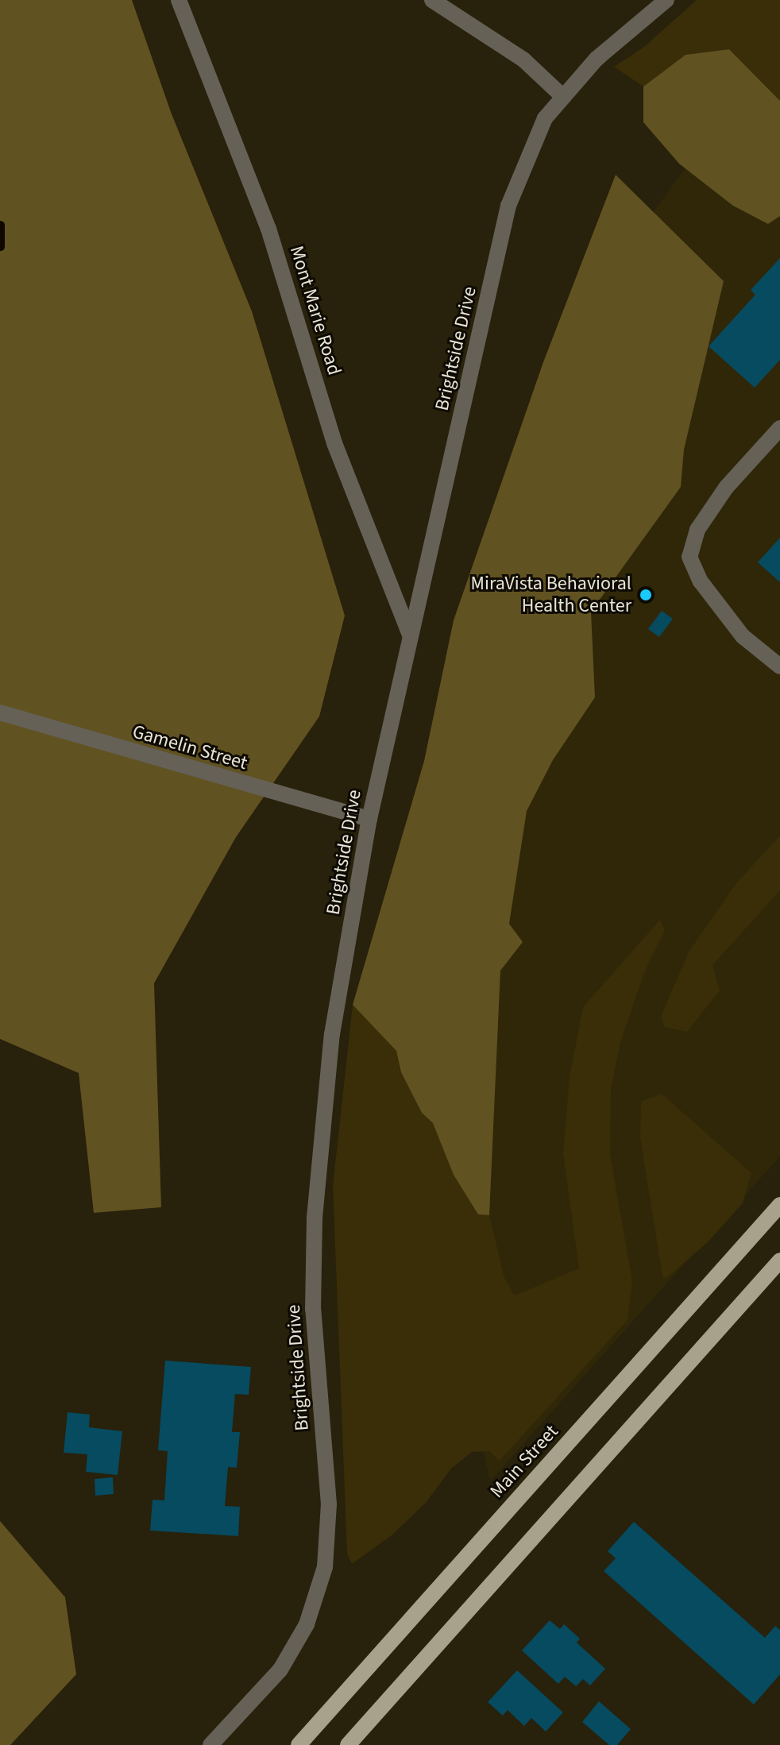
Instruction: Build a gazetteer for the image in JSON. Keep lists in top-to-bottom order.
{
  "streets": {
    "main road": ["Main Street"],
    "street": ["Mont Marie Road", "Brightside Drive", "Gamelin Street"]
  },
  "crossings": [
    ["Mont Marie Road", "Brightside Drive"],
    ["Brightside Drive", "Gamelin Street"]
  ],
  "places": ["MiraVista Behavioral Health Center"]
}
